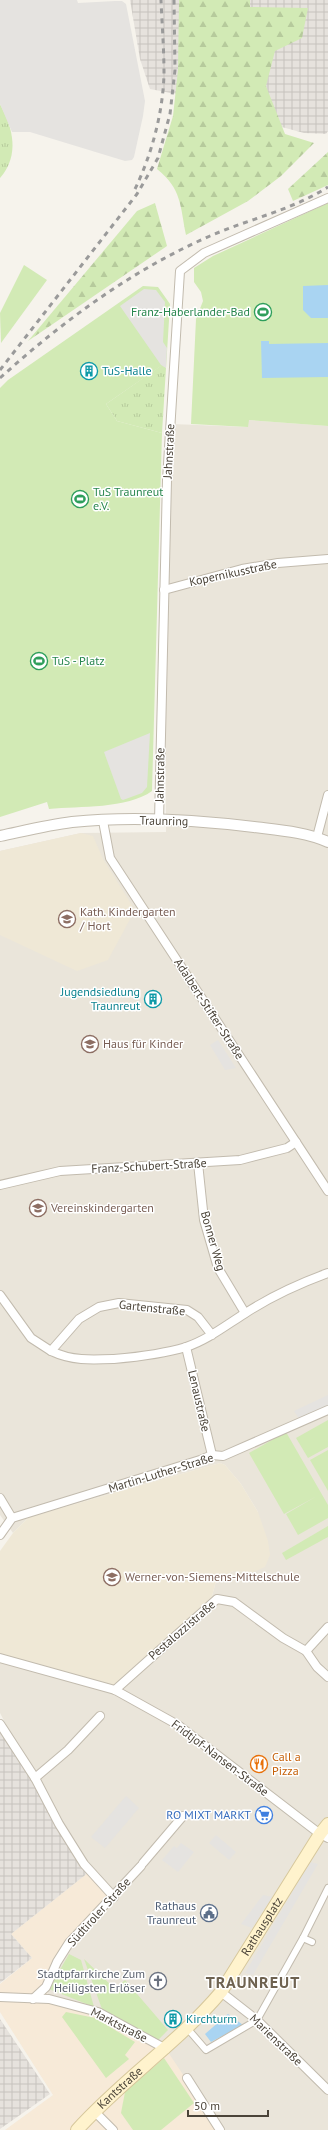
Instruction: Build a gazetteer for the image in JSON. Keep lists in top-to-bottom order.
{
  "streets": {
    "main road": ["Rathausplatz", "Kantstraße"],
    "street": [
      "Jahnstraße",
      "Kopernikusstraße",
      "Traunring",
      "Adalbert-Stifter-Straße",
      "Franz-Schubert-Straße",
      "Bonner Weg",
      "Gartenstraße",
      "Lenaustraße",
      "Martin-Luther-Straße",
      "Pestalozzistraße",
      "Fridtjof-Nansen-Straße",
      "Südtiroler Straße",
      "Marktstraße",
      "Marienstraße"
    ]
  },
  "crossings": [
    ["Jahnstraße", "Kopernikusstraße"],
    ["Jahnstraße", "Traunring"],
    ["Traunring", "Adalbert-Stifter-Straße"],
    ["Adalbert-Stifter-Straße", "Franz-Schubert-Straße"],
    ["Franz-Schubert-Straße", "Bonner Weg"],
    ["Lenaustraße", "Martin-Luther-Straße"],
    ["Pestalozzistraße", "Fridtjof-Nansen-Straße"],
    ["Fridtjof-Nansen-Straße", "Rathausplatz"],
    ["Südtiroler Straße", "Marktstraße"],
    ["Rathausplatz", "Marktstraße"],
    ["Rathausplatz", "Marienstraße"],
    ["Rathausplatz", "Kantstraße"],
    ["Marktstraße", "Kantstraße"]
  ],
  "districts": ["TRAUNREUT"],
  "places": {
    "sports": ["Franz-Haberlander-Bad", "TuS Traunreut e.V.", "TuS - Platz"],
    "building": ["TuS-Halle", "Jugendsiedlung Traunreut", "Kirchturm"],
    "school or university": [
      "Kath. Kindergarten / Hort",
      "Haus für Kinder",
      "Vereinskindergarten",
      "Werner-von-Siemens-Mittelschule"
    ],
    "restaurant": ["Call a Pizza"],
    "supermarket": ["RO MIXT MARKT"],
    "public building": ["Rathaus Traunreut"],
    "church": ["Stadtpfarrkirche Zum Heiligsten Erlöser"]
  },
  "scale_bar": "50 m"
}
